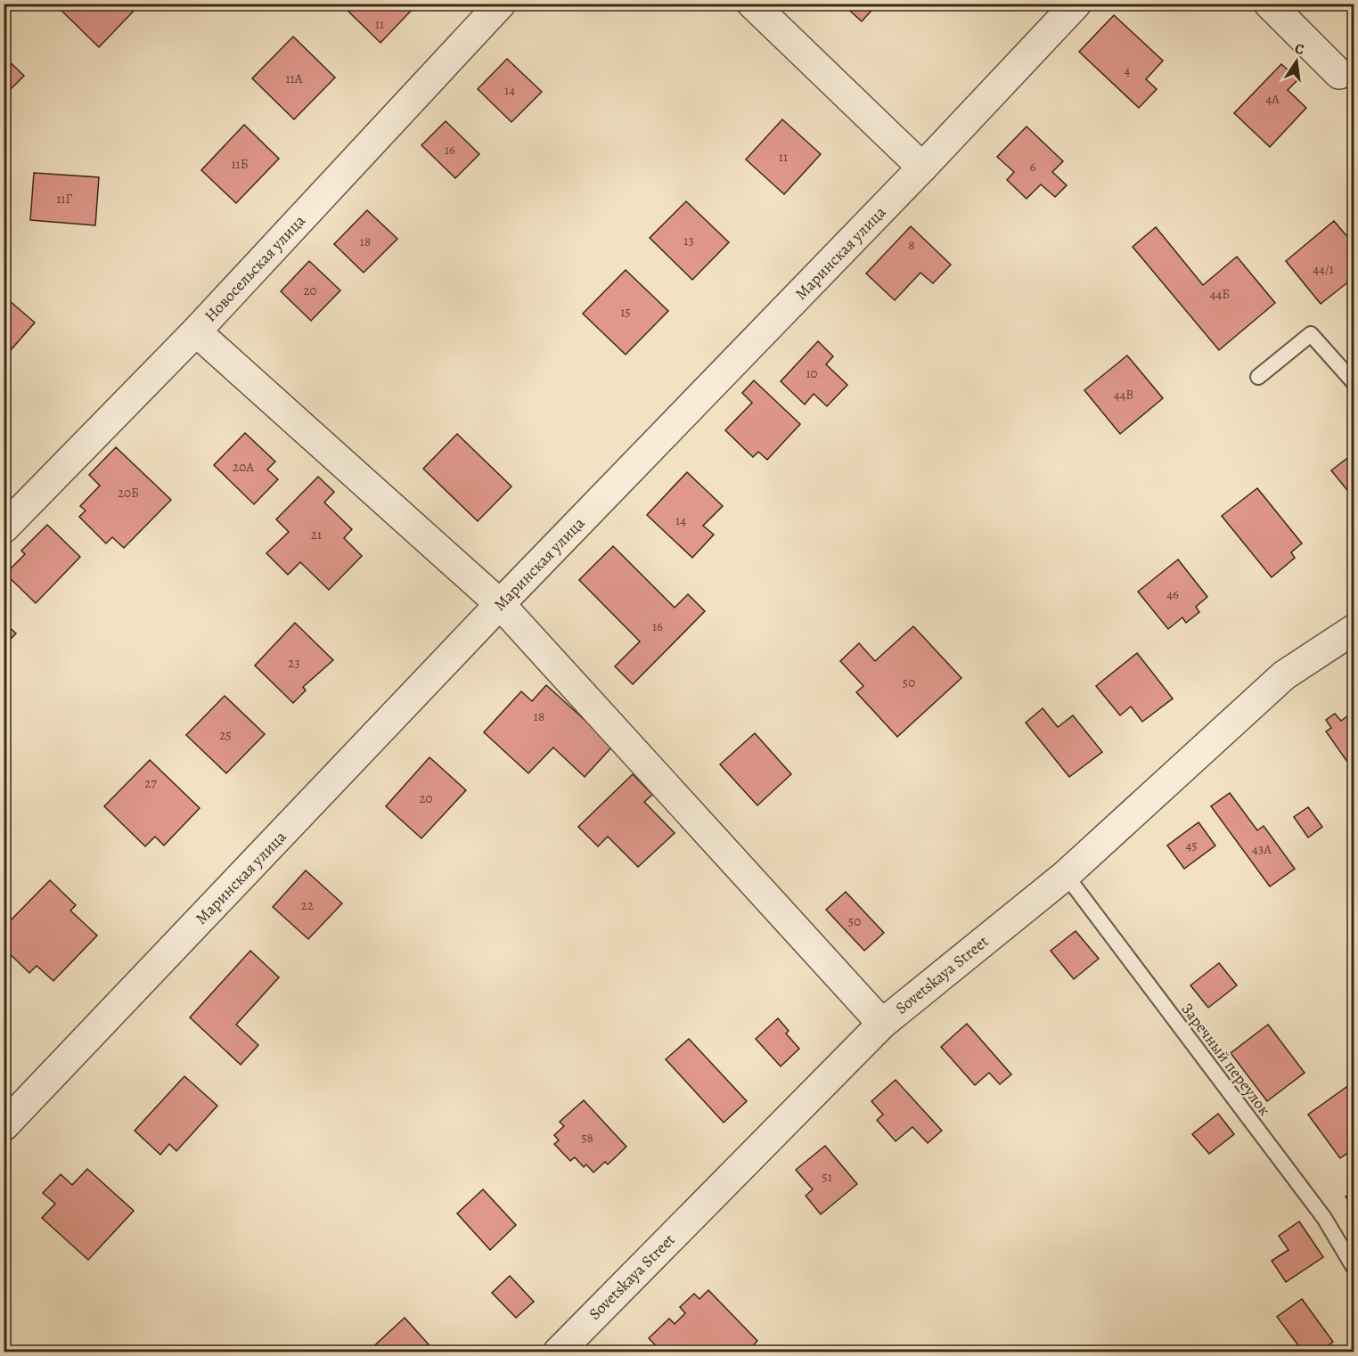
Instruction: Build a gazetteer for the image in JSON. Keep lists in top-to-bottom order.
{
  "streets": {
    "street": ["Маринская улица", "Новосельская улица", "Sovetskaya Street"],
    "lane": ["Заречный переулок"]
  },
  "crossings": [
    ["Sovetskaya Street", "Заречный переулок"]
  ],
  "house_numbers": [
    "11",
    "4",
    "11А",
    "14",
    "4А",
    "16",
    "11",
    "11Б",
    "6",
    "11Г",
    "13",
    "18",
    "8",
    "44/1",
    "20",
    "44Б",
    "15",
    "10",
    "44В",
    "20А",
    "20Б",
    "14",
    "21",
    "46",
    "16",
    "23",
    "50",
    "18",
    "25",
    "27",
    "20",
    "45",
    "43А",
    "22",
    "50",
    "58",
    "51"
  ],
  "north": "top"
}
